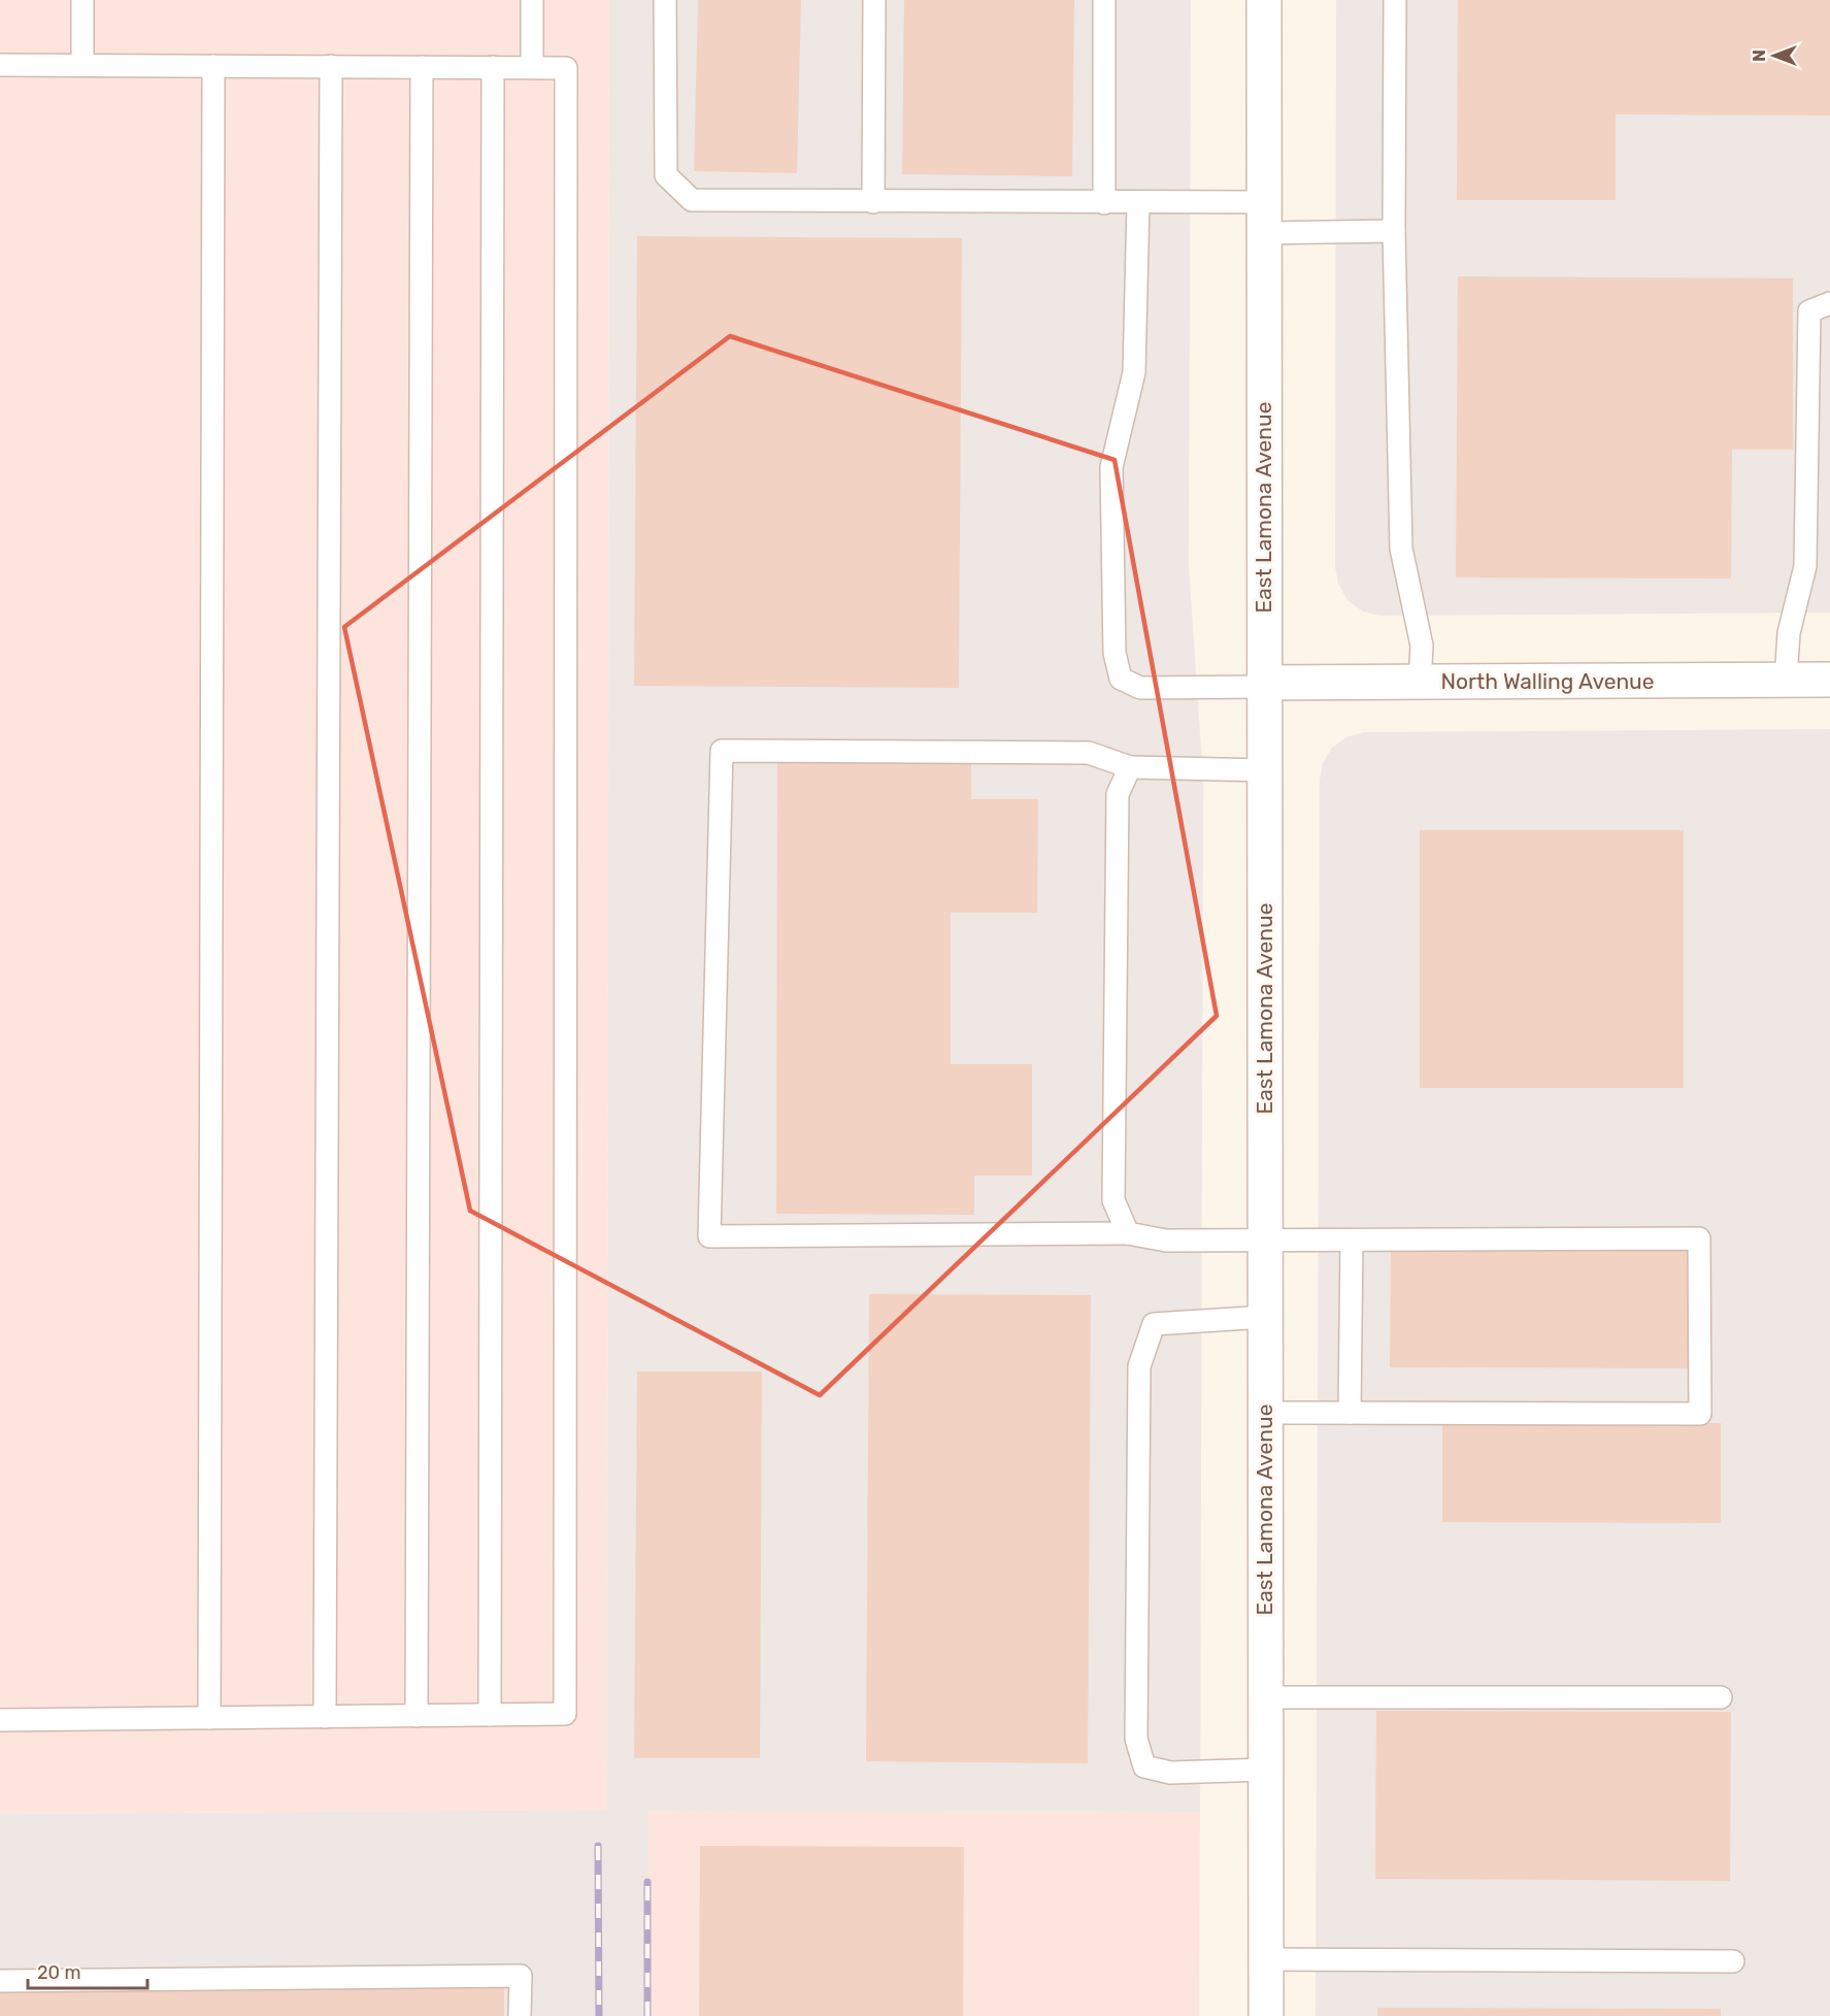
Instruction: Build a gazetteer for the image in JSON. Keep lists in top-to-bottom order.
{
  "streets": {
    "street": ["East Lamona Avenue", "North Walling Avenue"]
  },
  "crossings": [
    ["East Lamona Avenue", "North Walling Avenue"]
  ],
  "scale_bar": "20 m",
  "north": "left"
}
